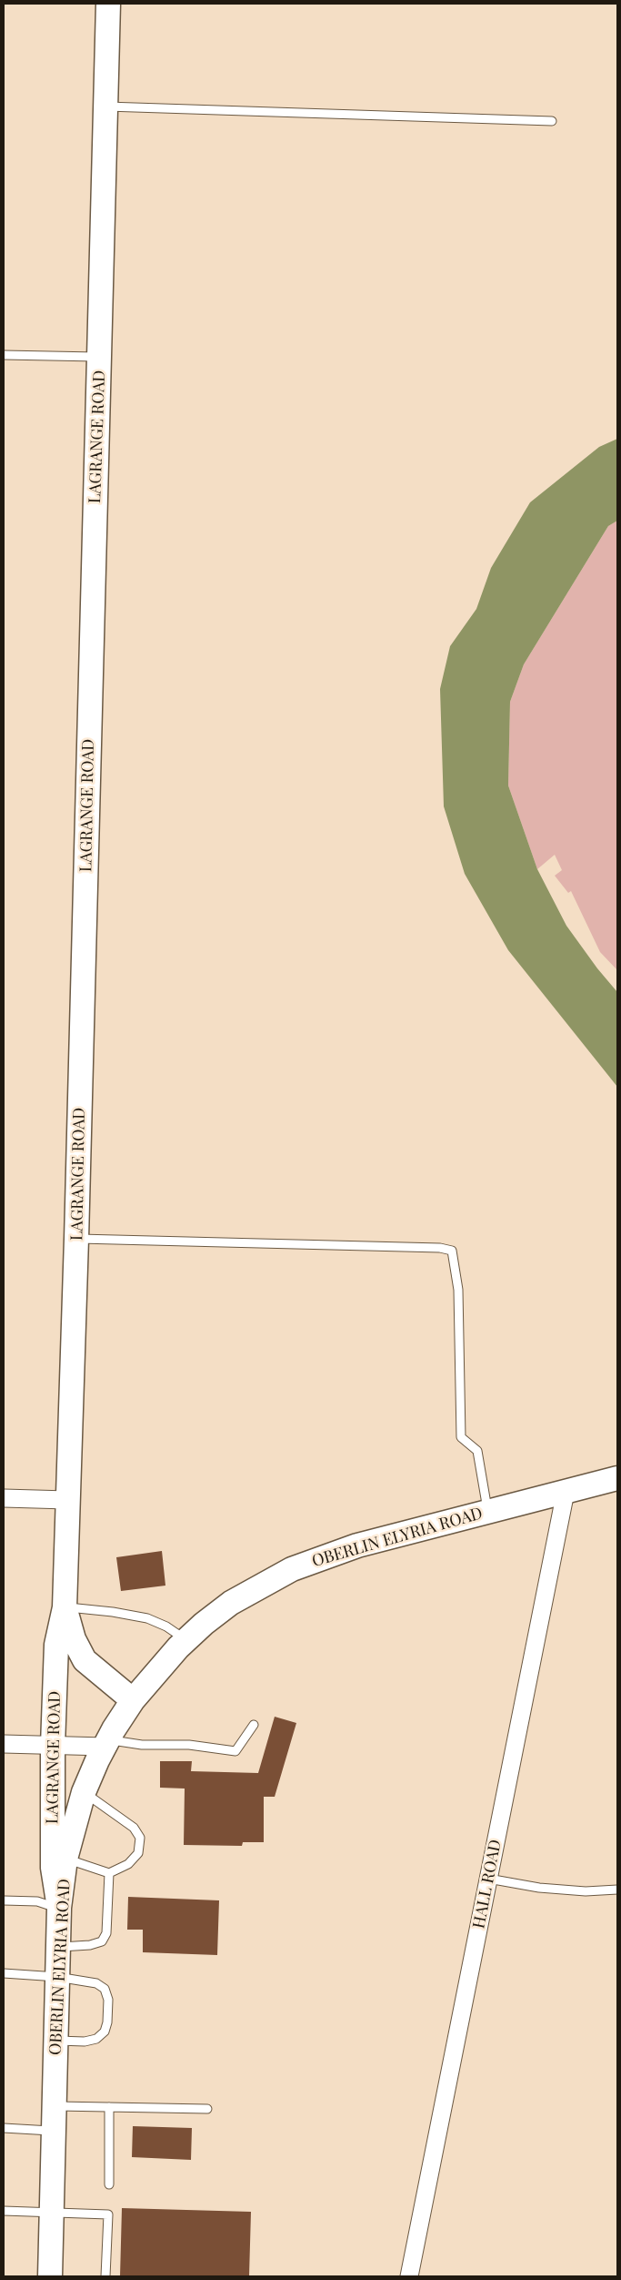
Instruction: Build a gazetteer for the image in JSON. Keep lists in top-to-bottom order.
{
  "streets": {
    "main road": ["LAGRANGE ROAD", "OBERLIN ELYRIA ROAD"],
    "street": ["HALL ROAD"]
  },
  "crossings": [
    ["LAGRANGE ROAD", "OBERLIN ELYRIA ROAD"],
    ["OBERLIN ELYRIA ROAD", "HALL ROAD"]
  ]
}
